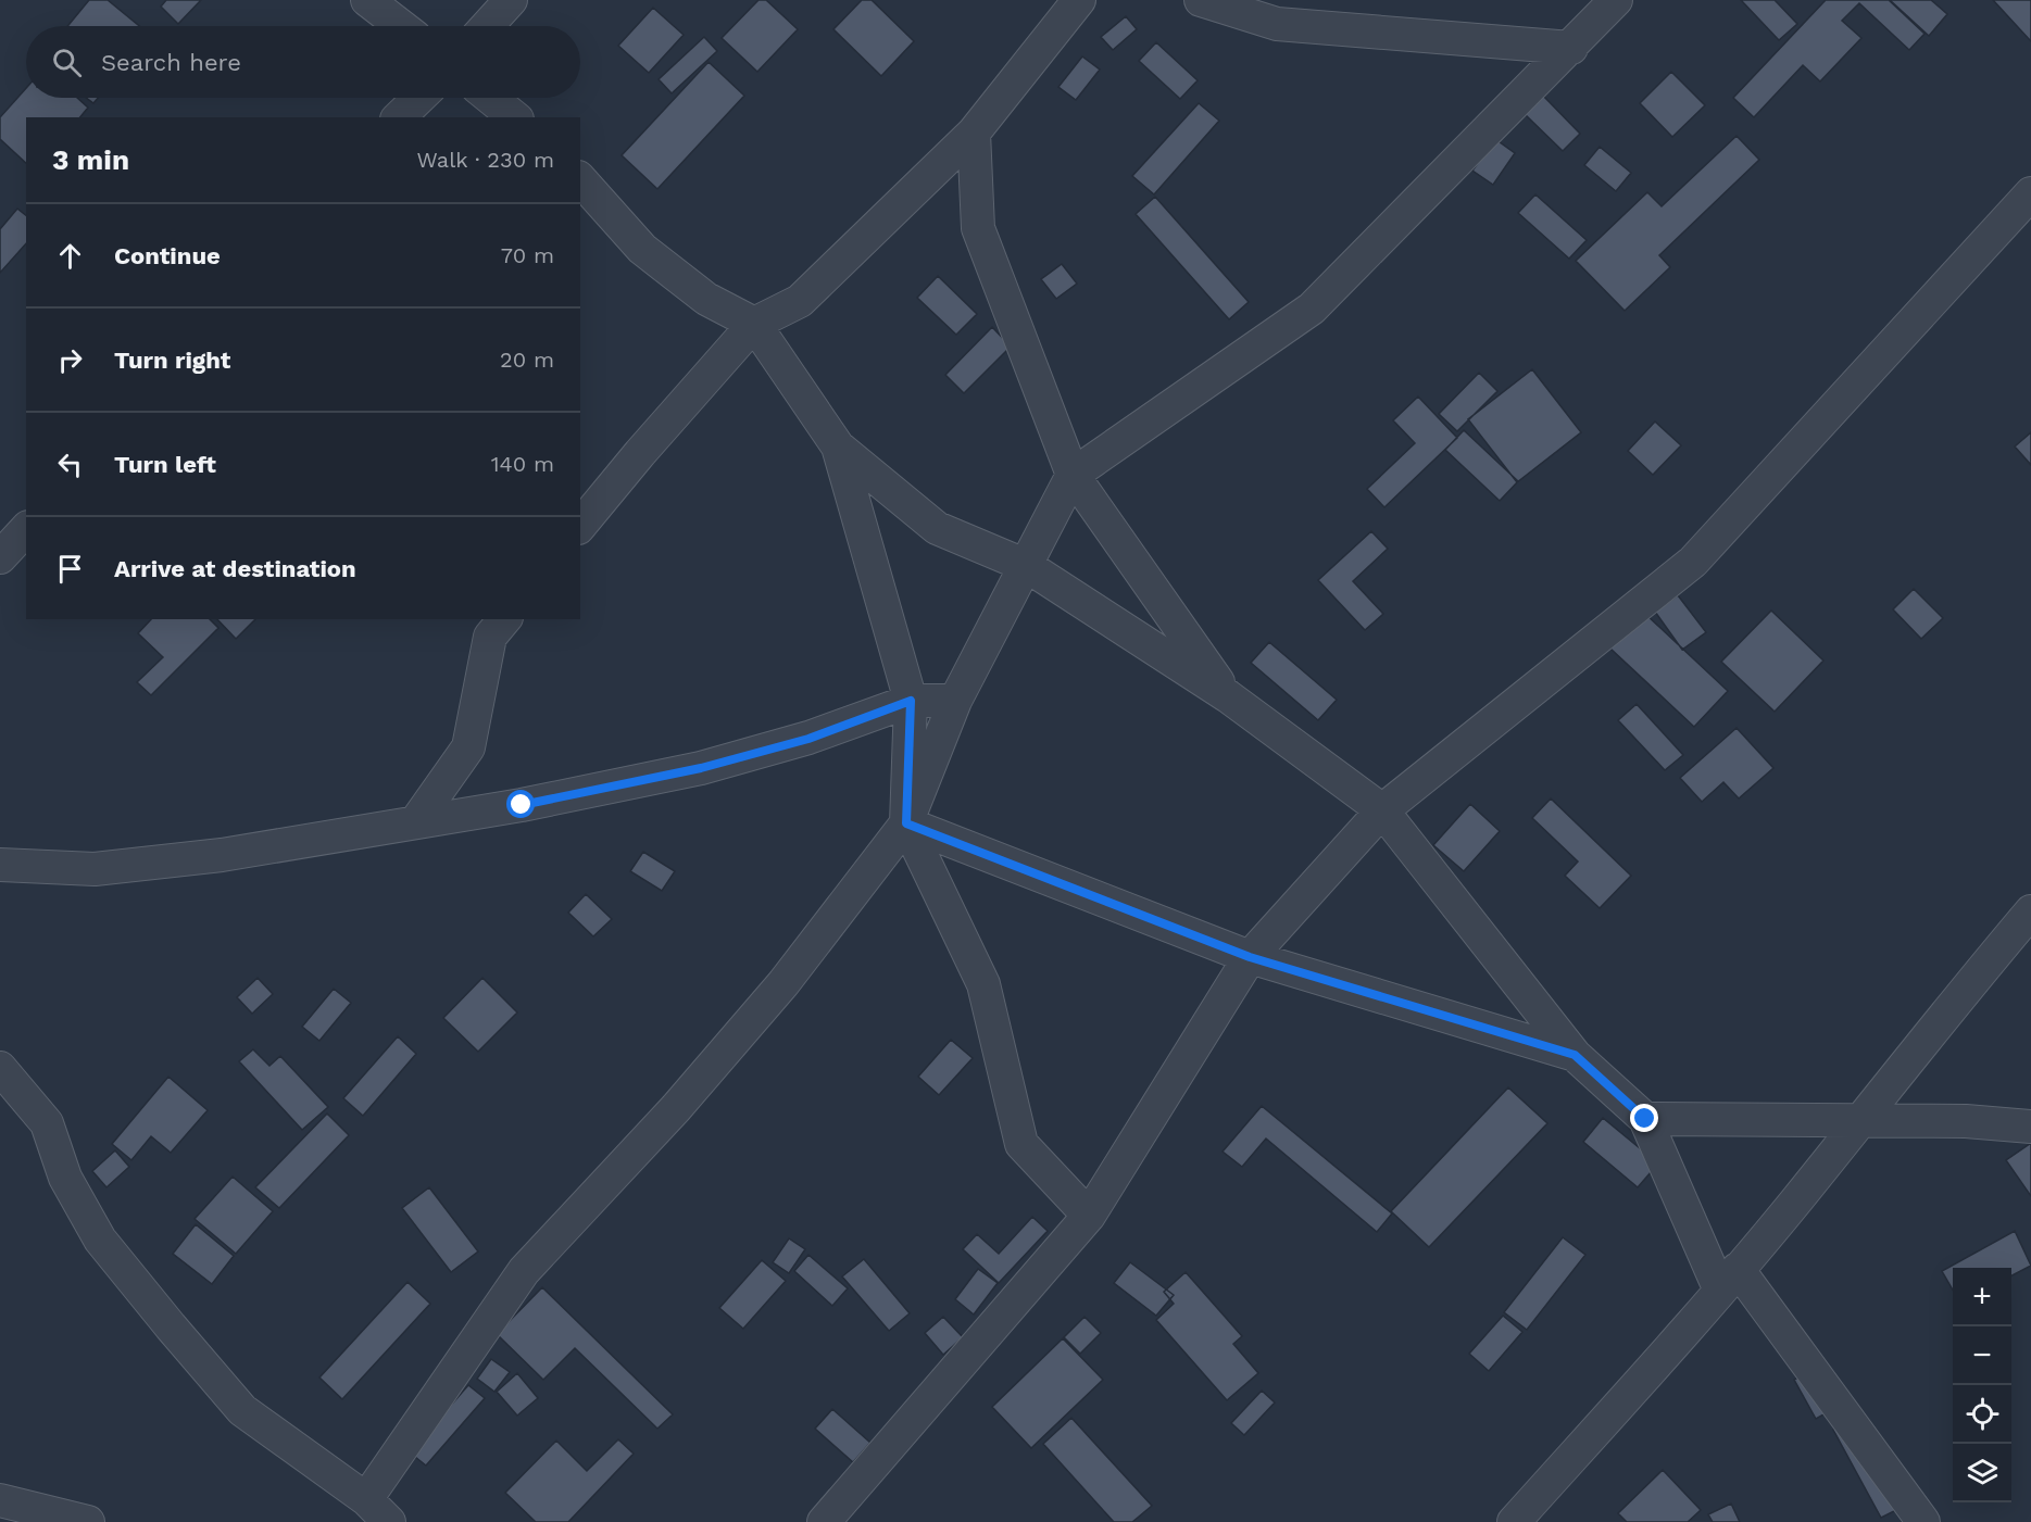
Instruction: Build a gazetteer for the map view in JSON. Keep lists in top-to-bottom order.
{
  "page": {
    "search": "Search here",
    "heading": ["3 min", "Walk · 230 m"],
    "list": [
      ["Continue", "70 m"],
      ["Turn right", "20 m"],
      ["Turn left", "140 m"],
      "Arrive at destination"
    ],
    "map_buttons": ["+", "−"]
  }
}
